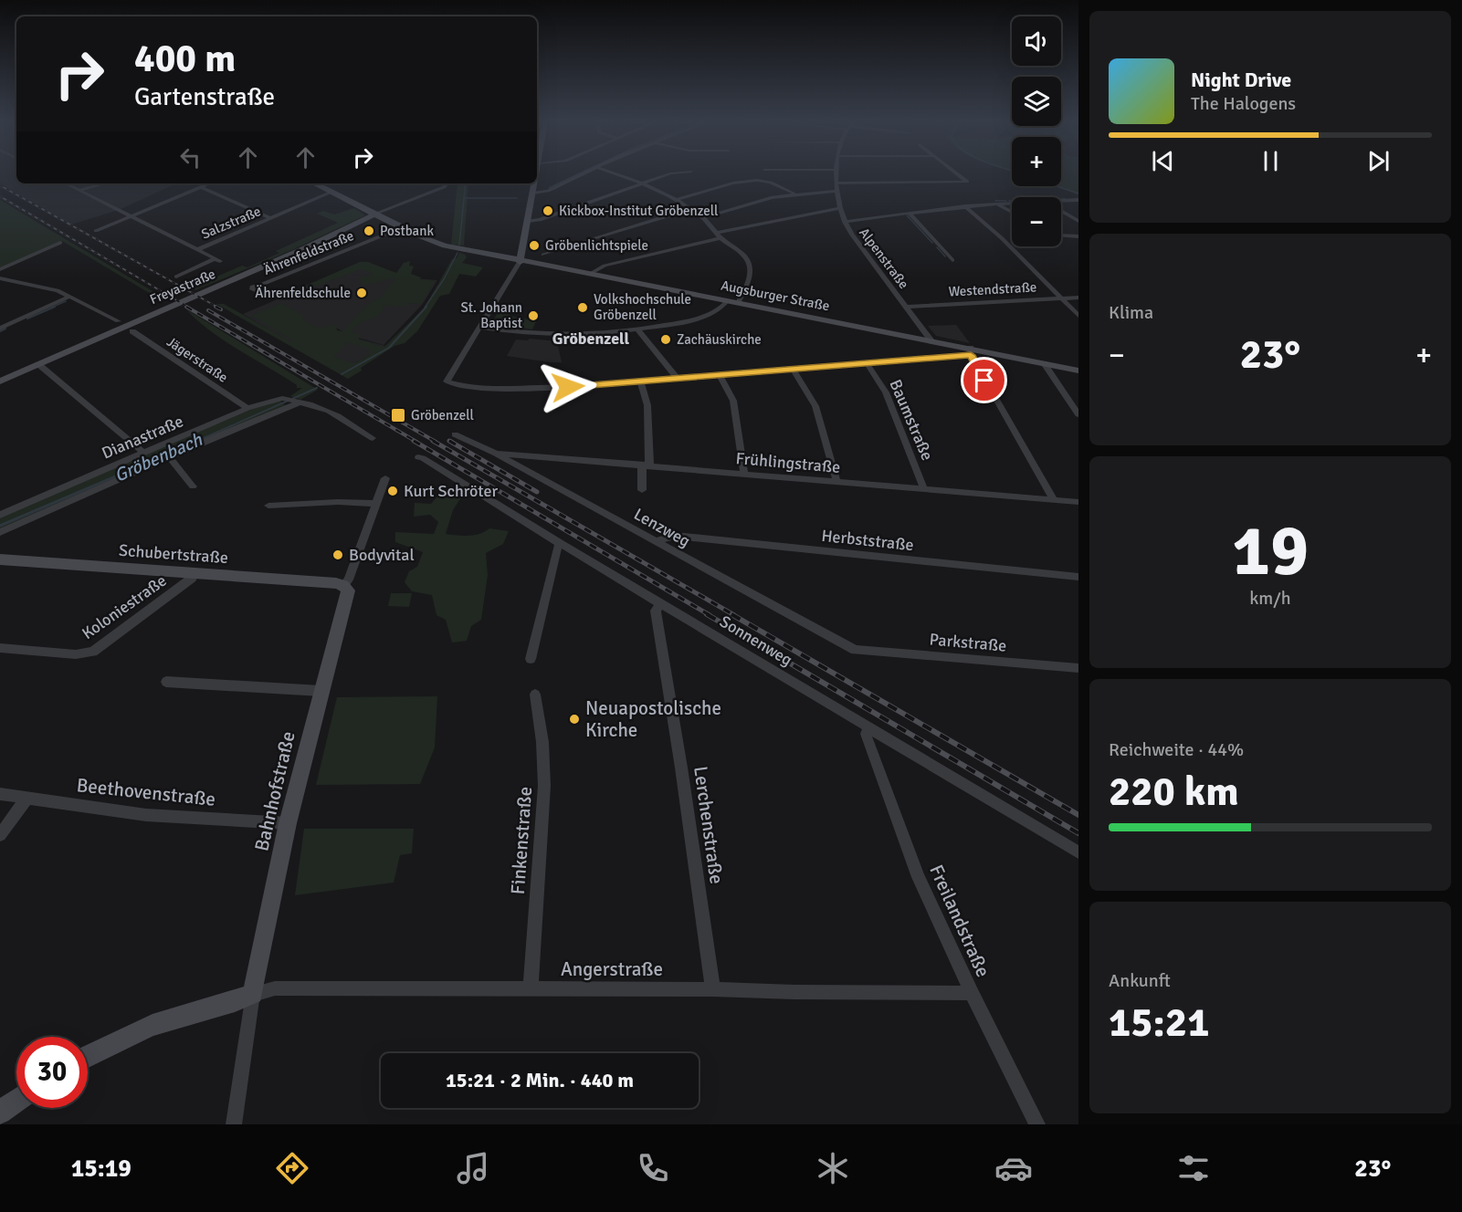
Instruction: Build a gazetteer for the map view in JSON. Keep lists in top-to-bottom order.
{
  "streets": {
    "street": [
      "Salzstraße",
      "Ährenfeldstraße",
      "Alpenstraße",
      "Freyastraße",
      "Westendstraße",
      "Augsburger Straße",
      "Jägerstraße",
      "Baumstraße",
      "Dianastraße",
      "Frühlingstraße",
      "Lenzweg",
      "Herbststraße",
      "Schubertstraße",
      "Koloniestraße",
      "Sonnenweg",
      "Parkstraße",
      "Bahnhofstraße",
      "Beethovenstraße",
      "Lerchenstraße",
      "Finkenstraße",
      "Freilandstraße",
      "Angerstraße"
    ]
  },
  "crossings": [
    ["Salzstraße", "Augsburger Straße"],
    ["Ährenfeldstraße", "Augsburger Straße"],
    ["Alpenstraße", "Westendstraße"],
    ["Alpenstraße", "Augsburger Straße"],
    ["Freyastraße", "Augsburger Straße"],
    ["Jägerstraße", "Dianastraße"],
    ["Baumstraße", "Frühlingstraße"],
    ["Frühlingstraße", "Lenzweg"],
    ["Lenzweg", "Herbststraße"],
    ["Lenzweg", "Parkstraße"],
    ["Schubertstraße", "Koloniestraße"],
    ["Schubertstraße", "Bahnhofstraße"],
    ["Sonnenweg", "Lerchenstraße"],
    ["Sonnenweg", "Freilandstraße"],
    ["Bahnhofstraße", "Beethovenstraße"],
    ["Bahnhofstraße", "Angerstraße"],
    ["Lerchenstraße", "Angerstraße"],
    ["Finkenstraße", "Angerstraße"],
    ["Freilandstraße", "Angerstraße"]
  ],
  "districts": ["Gröbenzell"],
  "water": ["Gröbenbach"],
  "places": {
    "other": [
      "Kickbox-Institut Gröbenzell",
      "Postbank",
      "Gröbenlichtspiele",
      "Ährenfeldschule",
      "Volkshochschule Gröbenzell",
      "St. Johann Baptist",
      "Zachäuskirche",
      "Kurt Schröter",
      "Bodyvital",
      "Neuapostolische Kirche"
    ],
    "transit": ["Gröbenzell"]
  },
  "page": {
    "map_buttons": ["+", "−"],
    "turn": ["400 m", "Gartenstraße"],
    "song": ["Night Drive", "The Halogens"],
    "tile": [
      "Klima",
      ["19", "km/h"],
      ["Reichweite · 44%", "220 km"],
      ["Ankunft", "15:21"]
    ],
    "heat": ["−", "23°", "+"],
    "limit": "30",
    "trip": "15:21 · 2 Min. · 440 m",
    "tabs": ["15:19", "23°"]
  }
}
